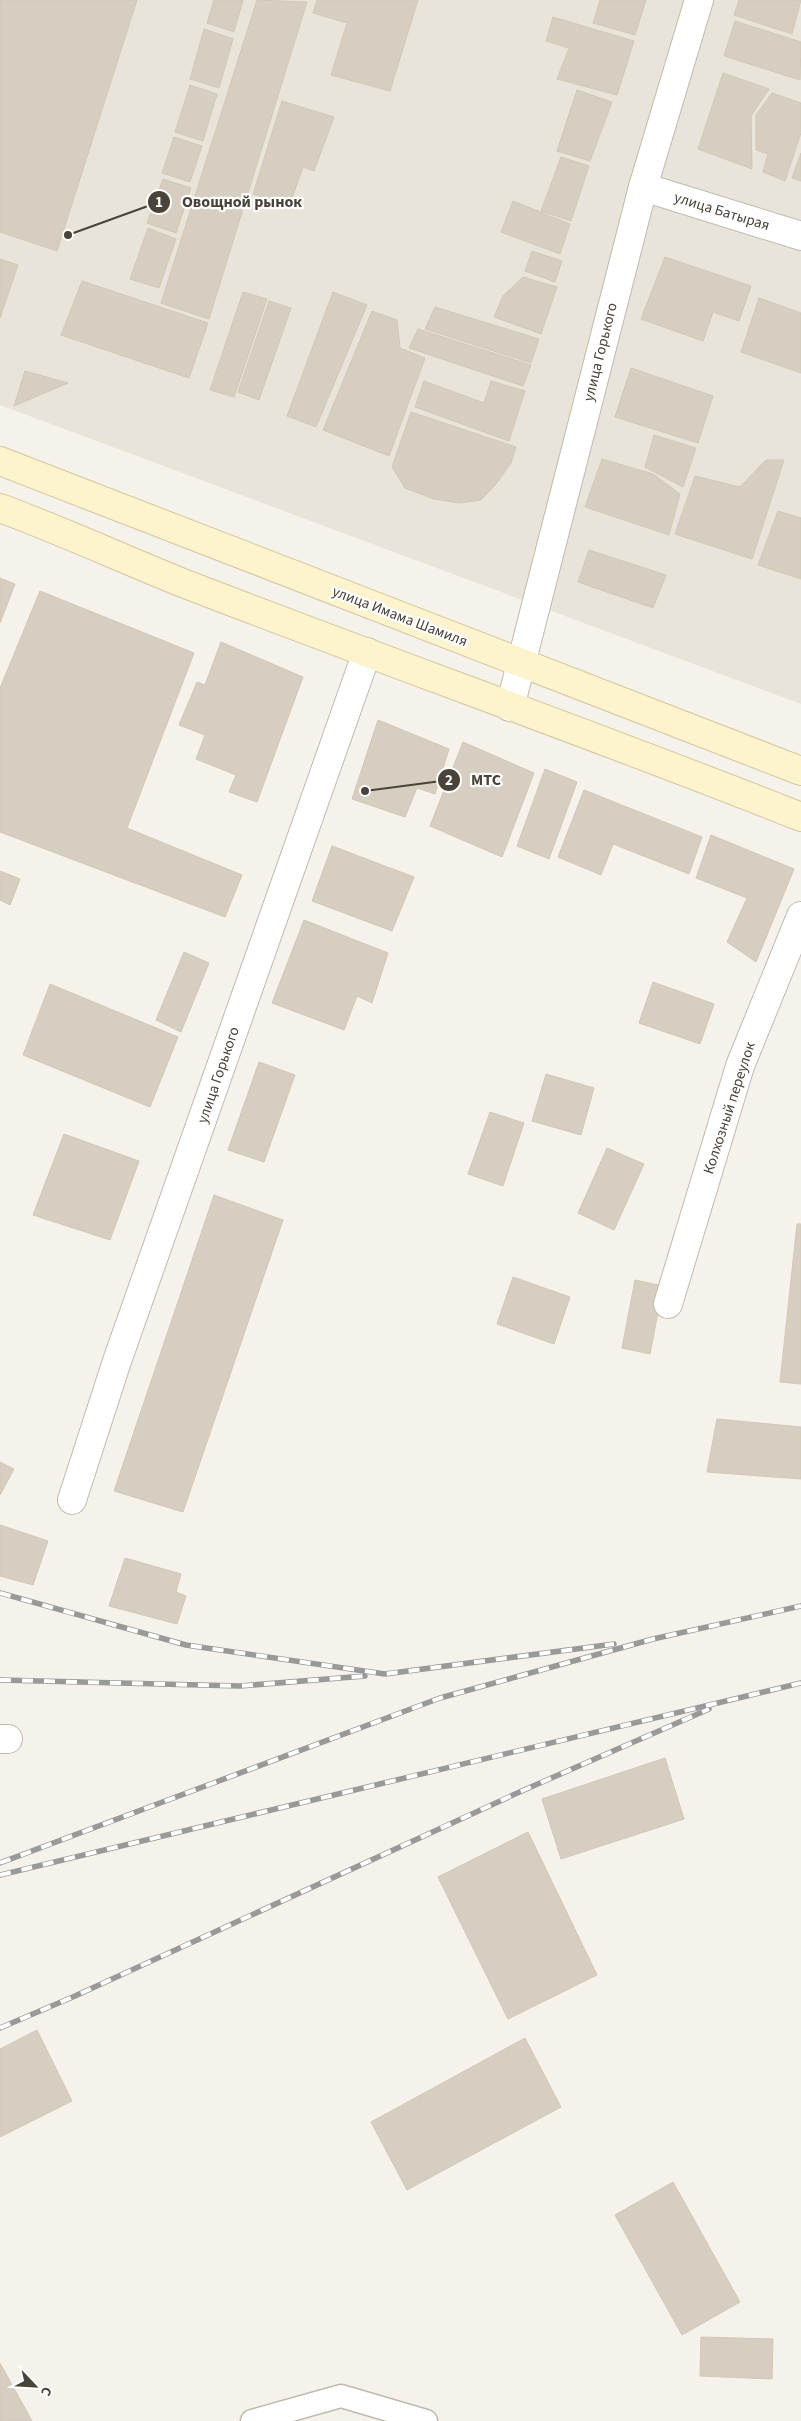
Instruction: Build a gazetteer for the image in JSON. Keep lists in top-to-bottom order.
{
  "streets": {
    "main road": ["улица Имама Шамиля"],
    "street": ["улица Батырая", "улица Горького", "Колхозный переулок"]
  },
  "crossings": [
    ["улица Батырая", "улица Горького"],
    ["улица Горького", "улица Имама Шамиля"]
  ],
  "places": ["Овощной рынок", "МТС"],
  "north": "bottom right"
}
